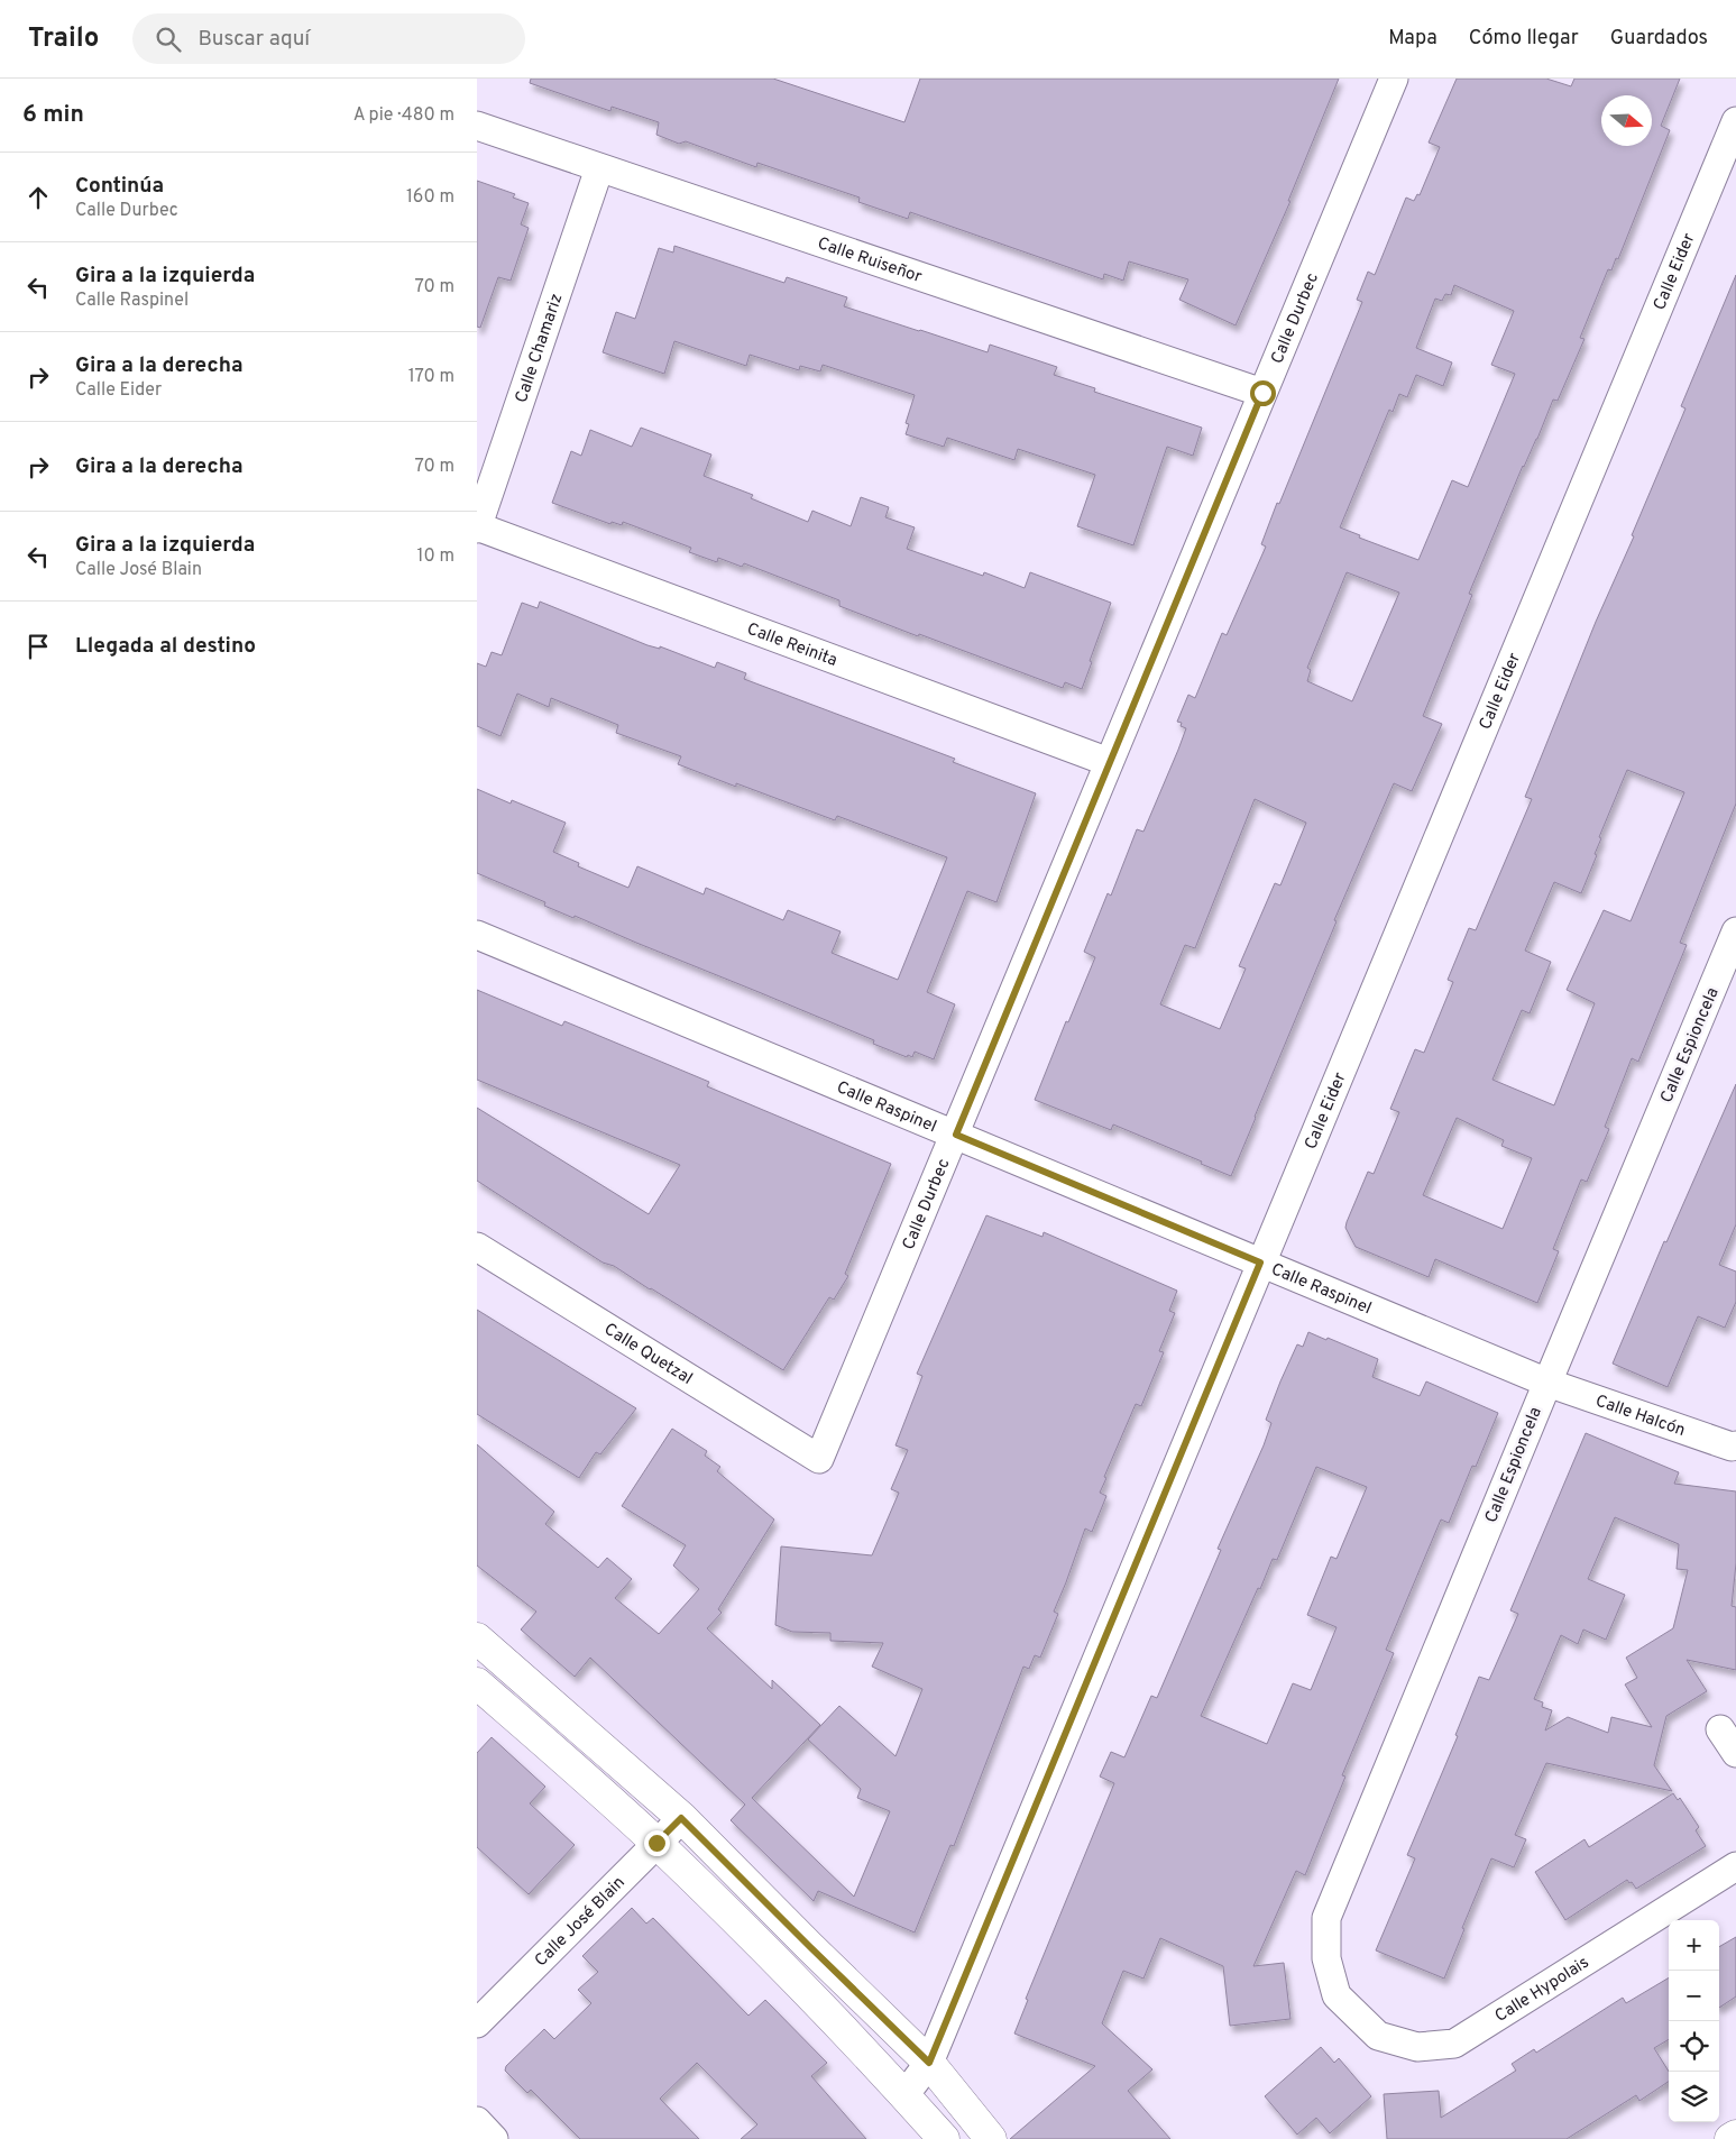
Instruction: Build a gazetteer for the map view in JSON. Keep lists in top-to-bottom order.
{
  "streets": {
    "street": [
      "Calle Ruiseñor",
      "Calle Eider",
      "Calle Durbec",
      "Calle Chamariz",
      "Calle Reinita",
      "Calle Espioncela",
      "Calle Raspinel",
      "Calle Quetzal",
      "Calle Halcón",
      "Calle José Blain",
      "Calle Hypolais"
    ]
  },
  "crossings": [
    ["Calle Ruiseñor", "Calle Durbec"],
    ["Calle Ruiseñor", "Calle Chamariz"],
    ["Calle Eider", "Calle Raspinel"],
    ["Calle Durbec", "Calle Reinita"],
    ["Calle Durbec", "Calle Raspinel"],
    ["Calle Durbec", "Calle Quetzal"],
    ["Calle Chamariz", "Calle Reinita"],
    ["Calle Espioncela", "Calle Raspinel"],
    ["Calle Espioncela", "Calle Halcón"],
    ["Calle Espioncela", "Calle Hypolais"],
    ["Calle Raspinel", "Calle Halcón"]
  ],
  "north": "right",
  "page": {
    "header": "Trailo",
    "search": "Buscar aquí",
    "nav": ["Mapa", "Cómo llegar", "Guardados"],
    "heading": ["6 min", "A pie · 480 m"],
    "list": [
      ["Continúa", "Calle Durbec", "160 m"],
      ["Gira a la izquierda", "Calle Raspinel", "70 m"],
      ["Gira a la derecha", "Calle Eider", "170 m"],
      ["Gira a la derecha", "70 m"],
      ["Gira a la izquierda", "Calle José Blain", "10 m"],
      "Llegada al destino"
    ],
    "map_buttons": ["+", "−"]
  }
}
